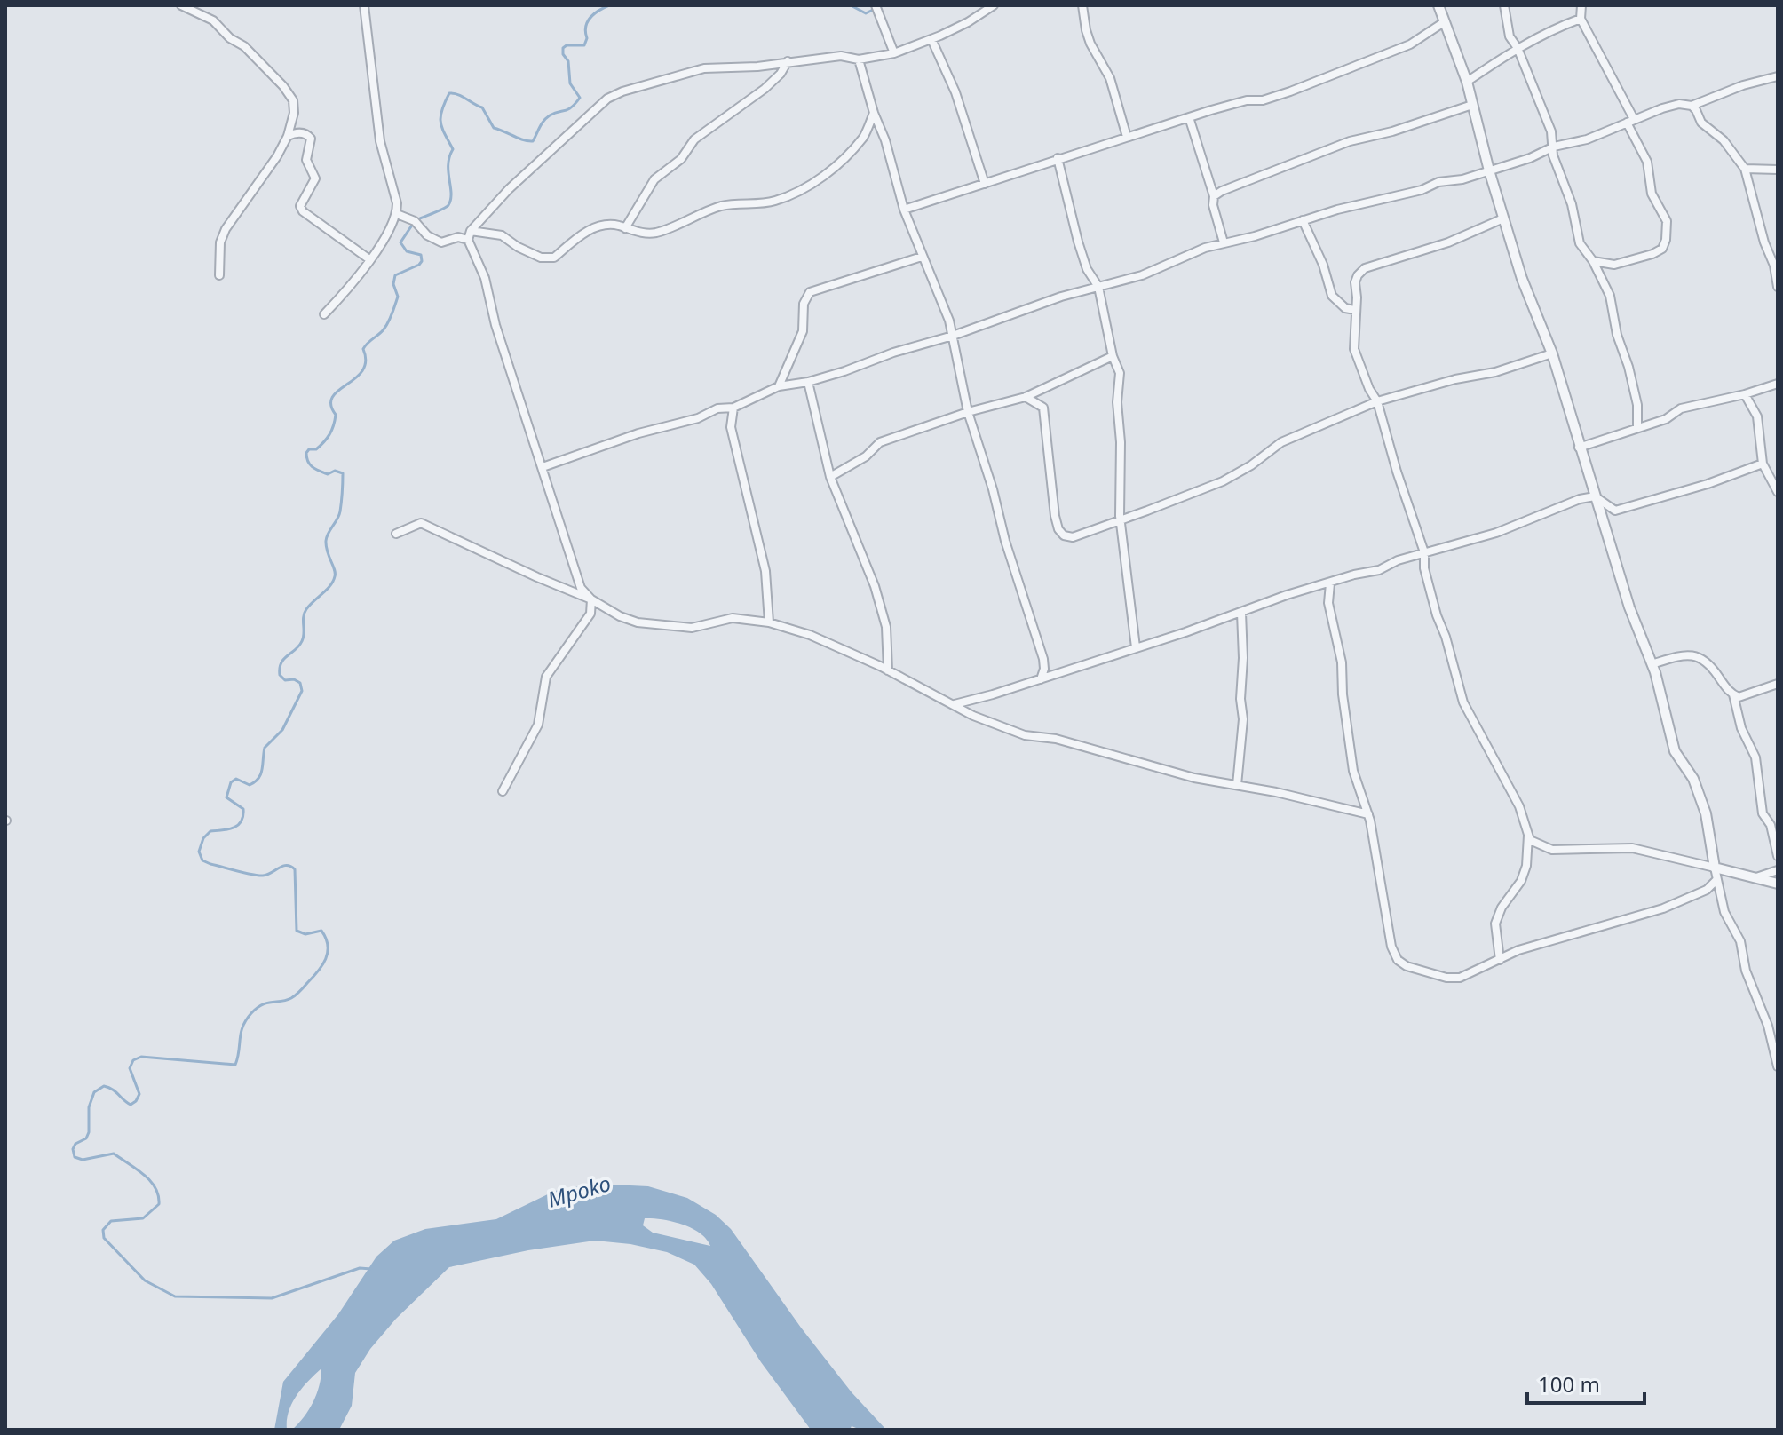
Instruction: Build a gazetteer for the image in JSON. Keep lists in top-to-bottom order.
{
  "water": ["Mpoko"],
  "scale_bar": "100 m"
}
